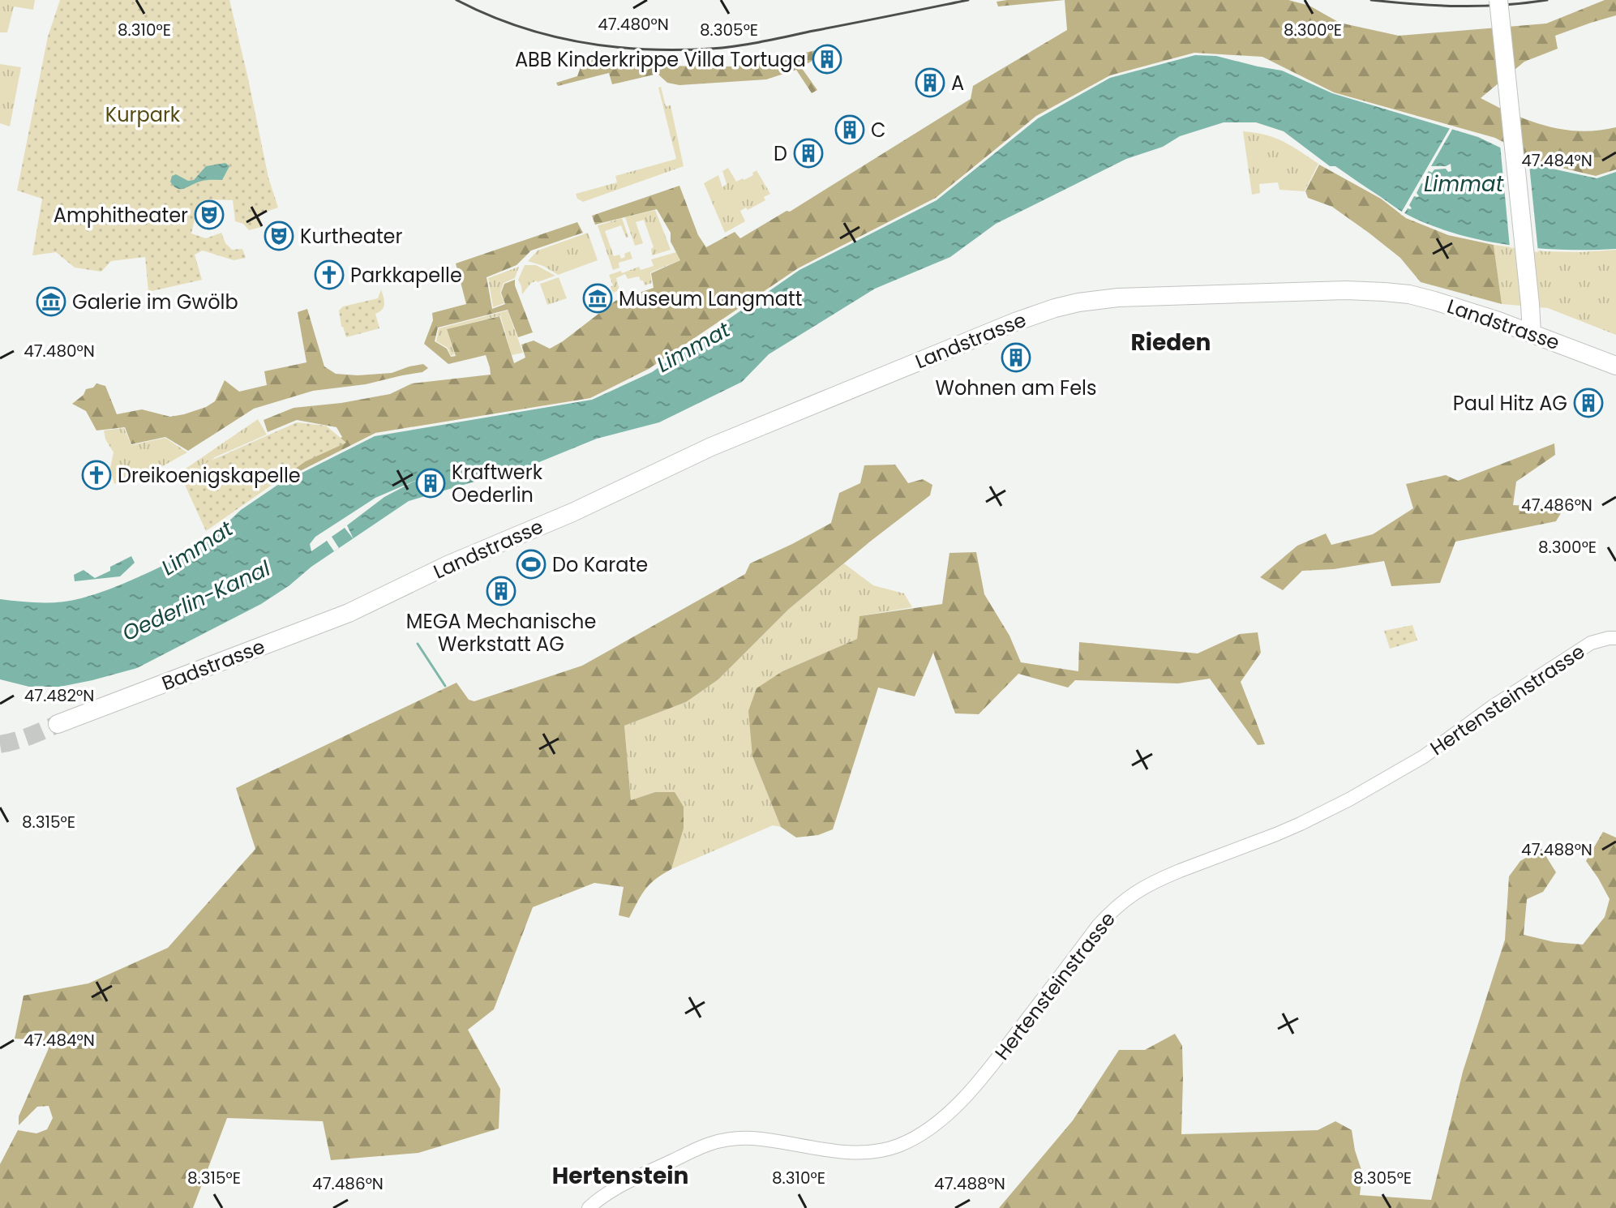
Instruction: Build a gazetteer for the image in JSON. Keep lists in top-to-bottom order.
{
  "streets": {
    "main road": ["Landstrasse", "Badstrasse"],
    "street": ["Hertensteinstrasse"]
  },
  "crossings": [
    ["Landstrasse", "Badstrasse"]
  ],
  "districts": ["Rieden", "Hertenstein"],
  "water": ["Limmat", "Oederlin-Kanal"],
  "parks": ["Kurpark"],
  "places": {
    "building": [
      "ABB Kinderkrippe Villa Tortuga",
      "A",
      "C",
      "D",
      "Wohnen am Fels",
      "Paul Hitz AG",
      "Kraftwerk Oederlin",
      "MEGA Mechanische Werkstatt AG"
    ],
    "theatre": ["Amphitheater", "Kurtheater"],
    "church": ["Parkkapelle", "Dreikoenigskapelle"],
    "museum": ["Museum Langmatt", "Galerie im Gwölb"],
    "sports": ["Do Karate"]
  },
  "coordinates": [
    "47.480°N",
    "8.310°E",
    "8.305°E",
    "8.300°E",
    "47.484°N",
    "47.486°N",
    "47.482°N",
    "8.315°E",
    "47.488°N"
  ]
}
